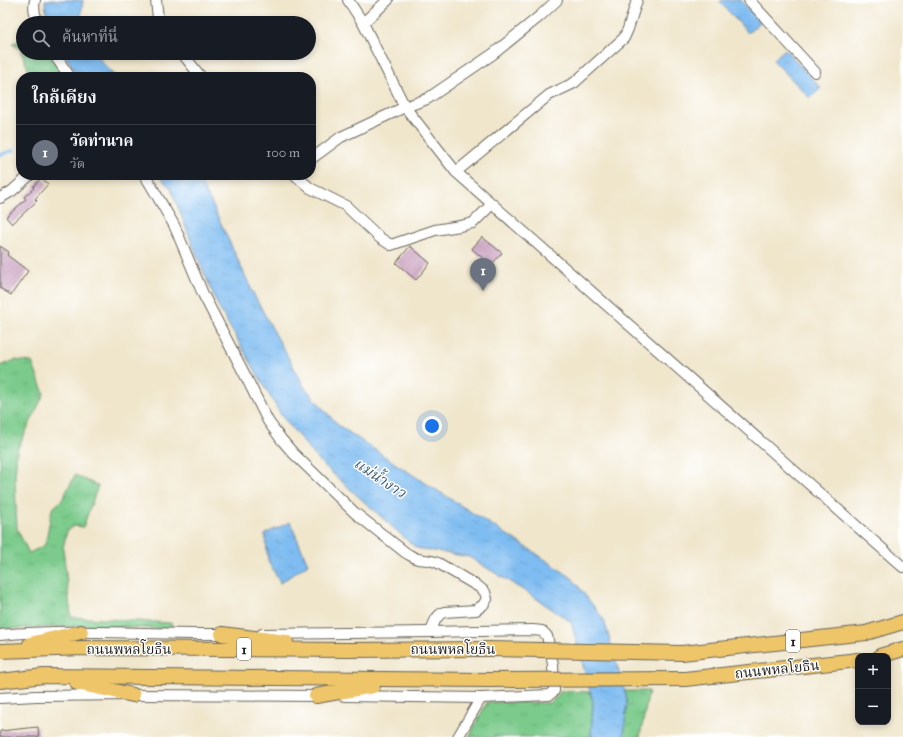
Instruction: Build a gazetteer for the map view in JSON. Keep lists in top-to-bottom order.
{
  "streets": {
    "highway": ["1", "ถนนพหลโยธิน"]
  },
  "water": ["แม่น้ำงาว"],
  "page": {
    "search": "ค้นหาที่นี่",
    "heading": "ใกล้เคียง",
    "list": [
      {
        "mark": "1",
        "name": "วัดท่านาค",
        "note": "วัด",
        "value": "100 m"
      }
    ],
    "pins": "1",
    "map_buttons": ["+", "−"]
  }
}
